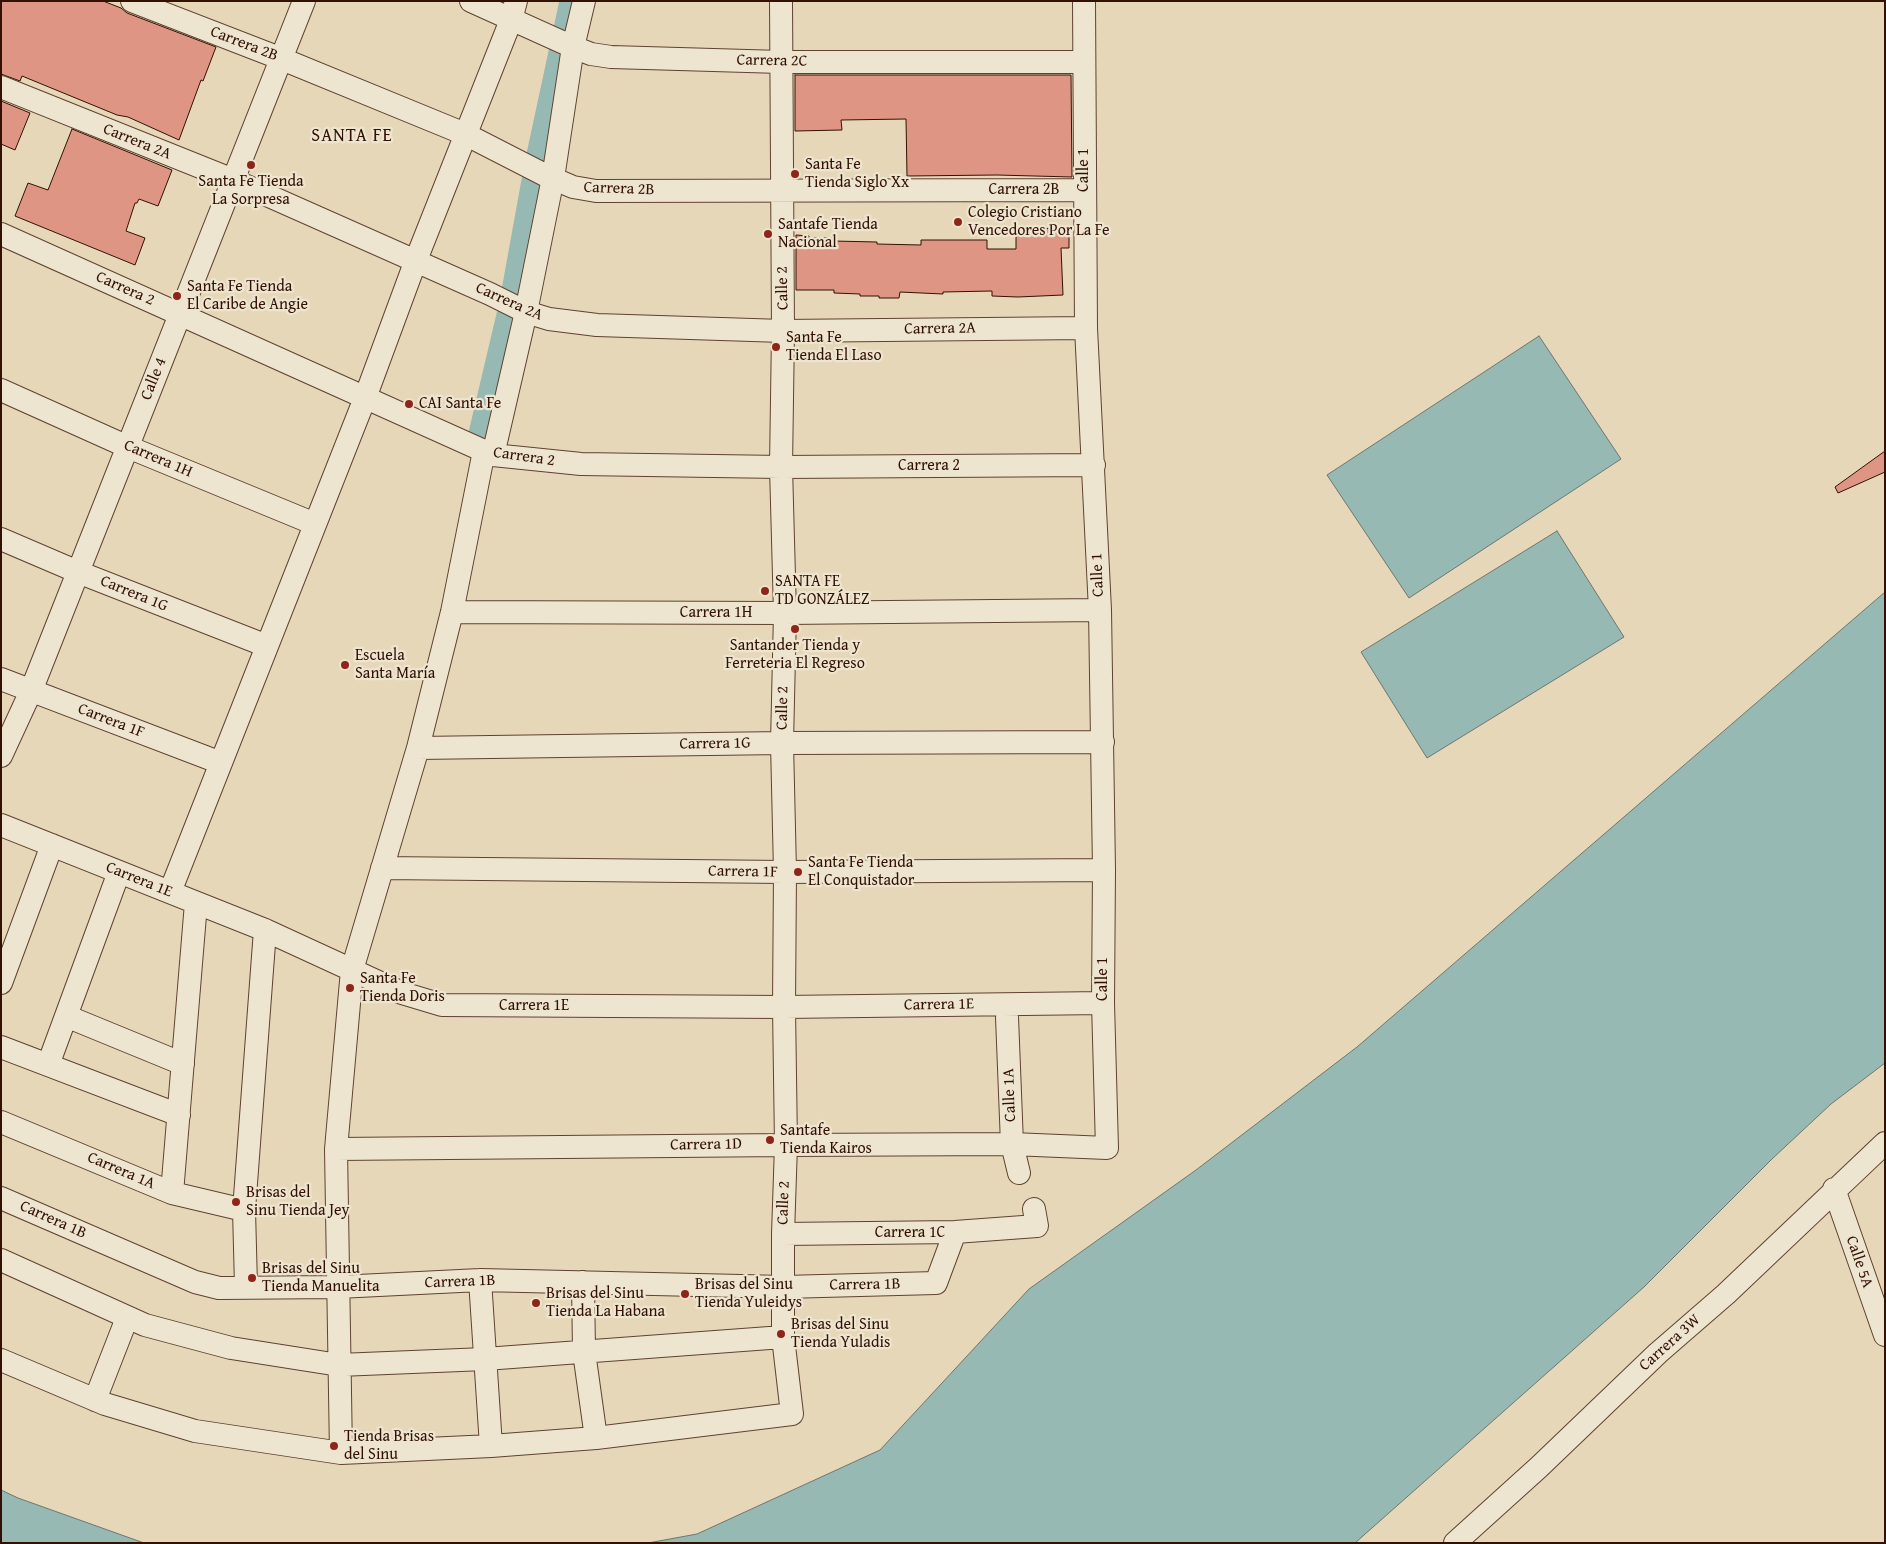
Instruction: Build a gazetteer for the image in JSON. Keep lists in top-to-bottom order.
{
  "streets": {
    "street": [
      "Carrera 2B",
      "Carrera 2C",
      "Carrera 2A",
      "Calle 1",
      "Calle 2",
      "Carrera 2",
      "Calle 4",
      "Carrera 1H",
      "Carrera 1G",
      "Carrera 1F",
      "Carrera 1E",
      "Calle 1A",
      "Carrera 1D",
      "Carrera 1A",
      "Carrera 1B",
      "Carrera 1C",
      "Calle 5A",
      "Carrera 3W"
    ]
  },
  "crossings": [
    ["Carrera 2B", "Calle 1"],
    ["Carrera 2B", "Calle 2"],
    ["Carrera 2B", "Calle 4"],
    ["Carrera 2C", "Calle 1"],
    ["Carrera 2C", "Calle 2"],
    ["Carrera 2A", "Calle 1"],
    ["Carrera 2A", "Calle 2"],
    ["Carrera 2A", "Calle 4"],
    ["Calle 1", "Carrera 2"],
    ["Calle 1", "Carrera 1H"],
    ["Calle 1", "Carrera 1G"],
    ["Calle 1", "Carrera 1F"],
    ["Calle 1", "Carrera 1E"],
    ["Calle 1", "Carrera 1D"],
    ["Calle 2", "Carrera 2"],
    ["Calle 2", "Carrera 1H"],
    ["Calle 2", "Carrera 1G"],
    ["Calle 2", "Carrera 1F"],
    ["Calle 2", "Carrera 1E"],
    ["Calle 2", "Carrera 1D"],
    ["Calle 2", "Carrera 1B"],
    ["Calle 2", "Carrera 1C"],
    ["Carrera 2", "Calle 4"],
    ["Calle 4", "Carrera 1H"],
    ["Calle 4", "Carrera 1G"],
    ["Calle 4", "Carrera 1F"],
    ["Calle 1A", "Carrera 1D"],
    ["Carrera 1B", "Carrera 1C"],
    ["Calle 5A", "Carrera 3W"]
  ],
  "districts": ["SANTA FE"],
  "places": [
    "Santa Fe Tienda La Sorpresa",
    "Santa Fe Tienda Siglo Xx",
    "Colegio Cristiano Vencedores Por La Fe",
    "Santafe Tienda Nacional",
    "Santa Fe Tienda El Caribe de Angie",
    "Santa Fe Tienda El Laso",
    "CAI Santa Fe",
    "SANTA FE TD GONZÁLEZ",
    "Santander Tienda y Ferreteria El Regreso",
    "Escuela Santa María",
    "Santa Fe Tienda El Conquistador",
    "Santa Fe Tienda Doris",
    "Santafe Tienda Kairos",
    "Brisas del Sinu Tienda Jey",
    "Brisas del Sinu Tienda Manuelita",
    "Brisas del Sinu Tienda Yuleidys",
    "Brisas del Sinu Tienda La Habana",
    "Brisas del Sinu Tienda Yuladis",
    "Tienda Brisas del Sinu"
  ]
}
